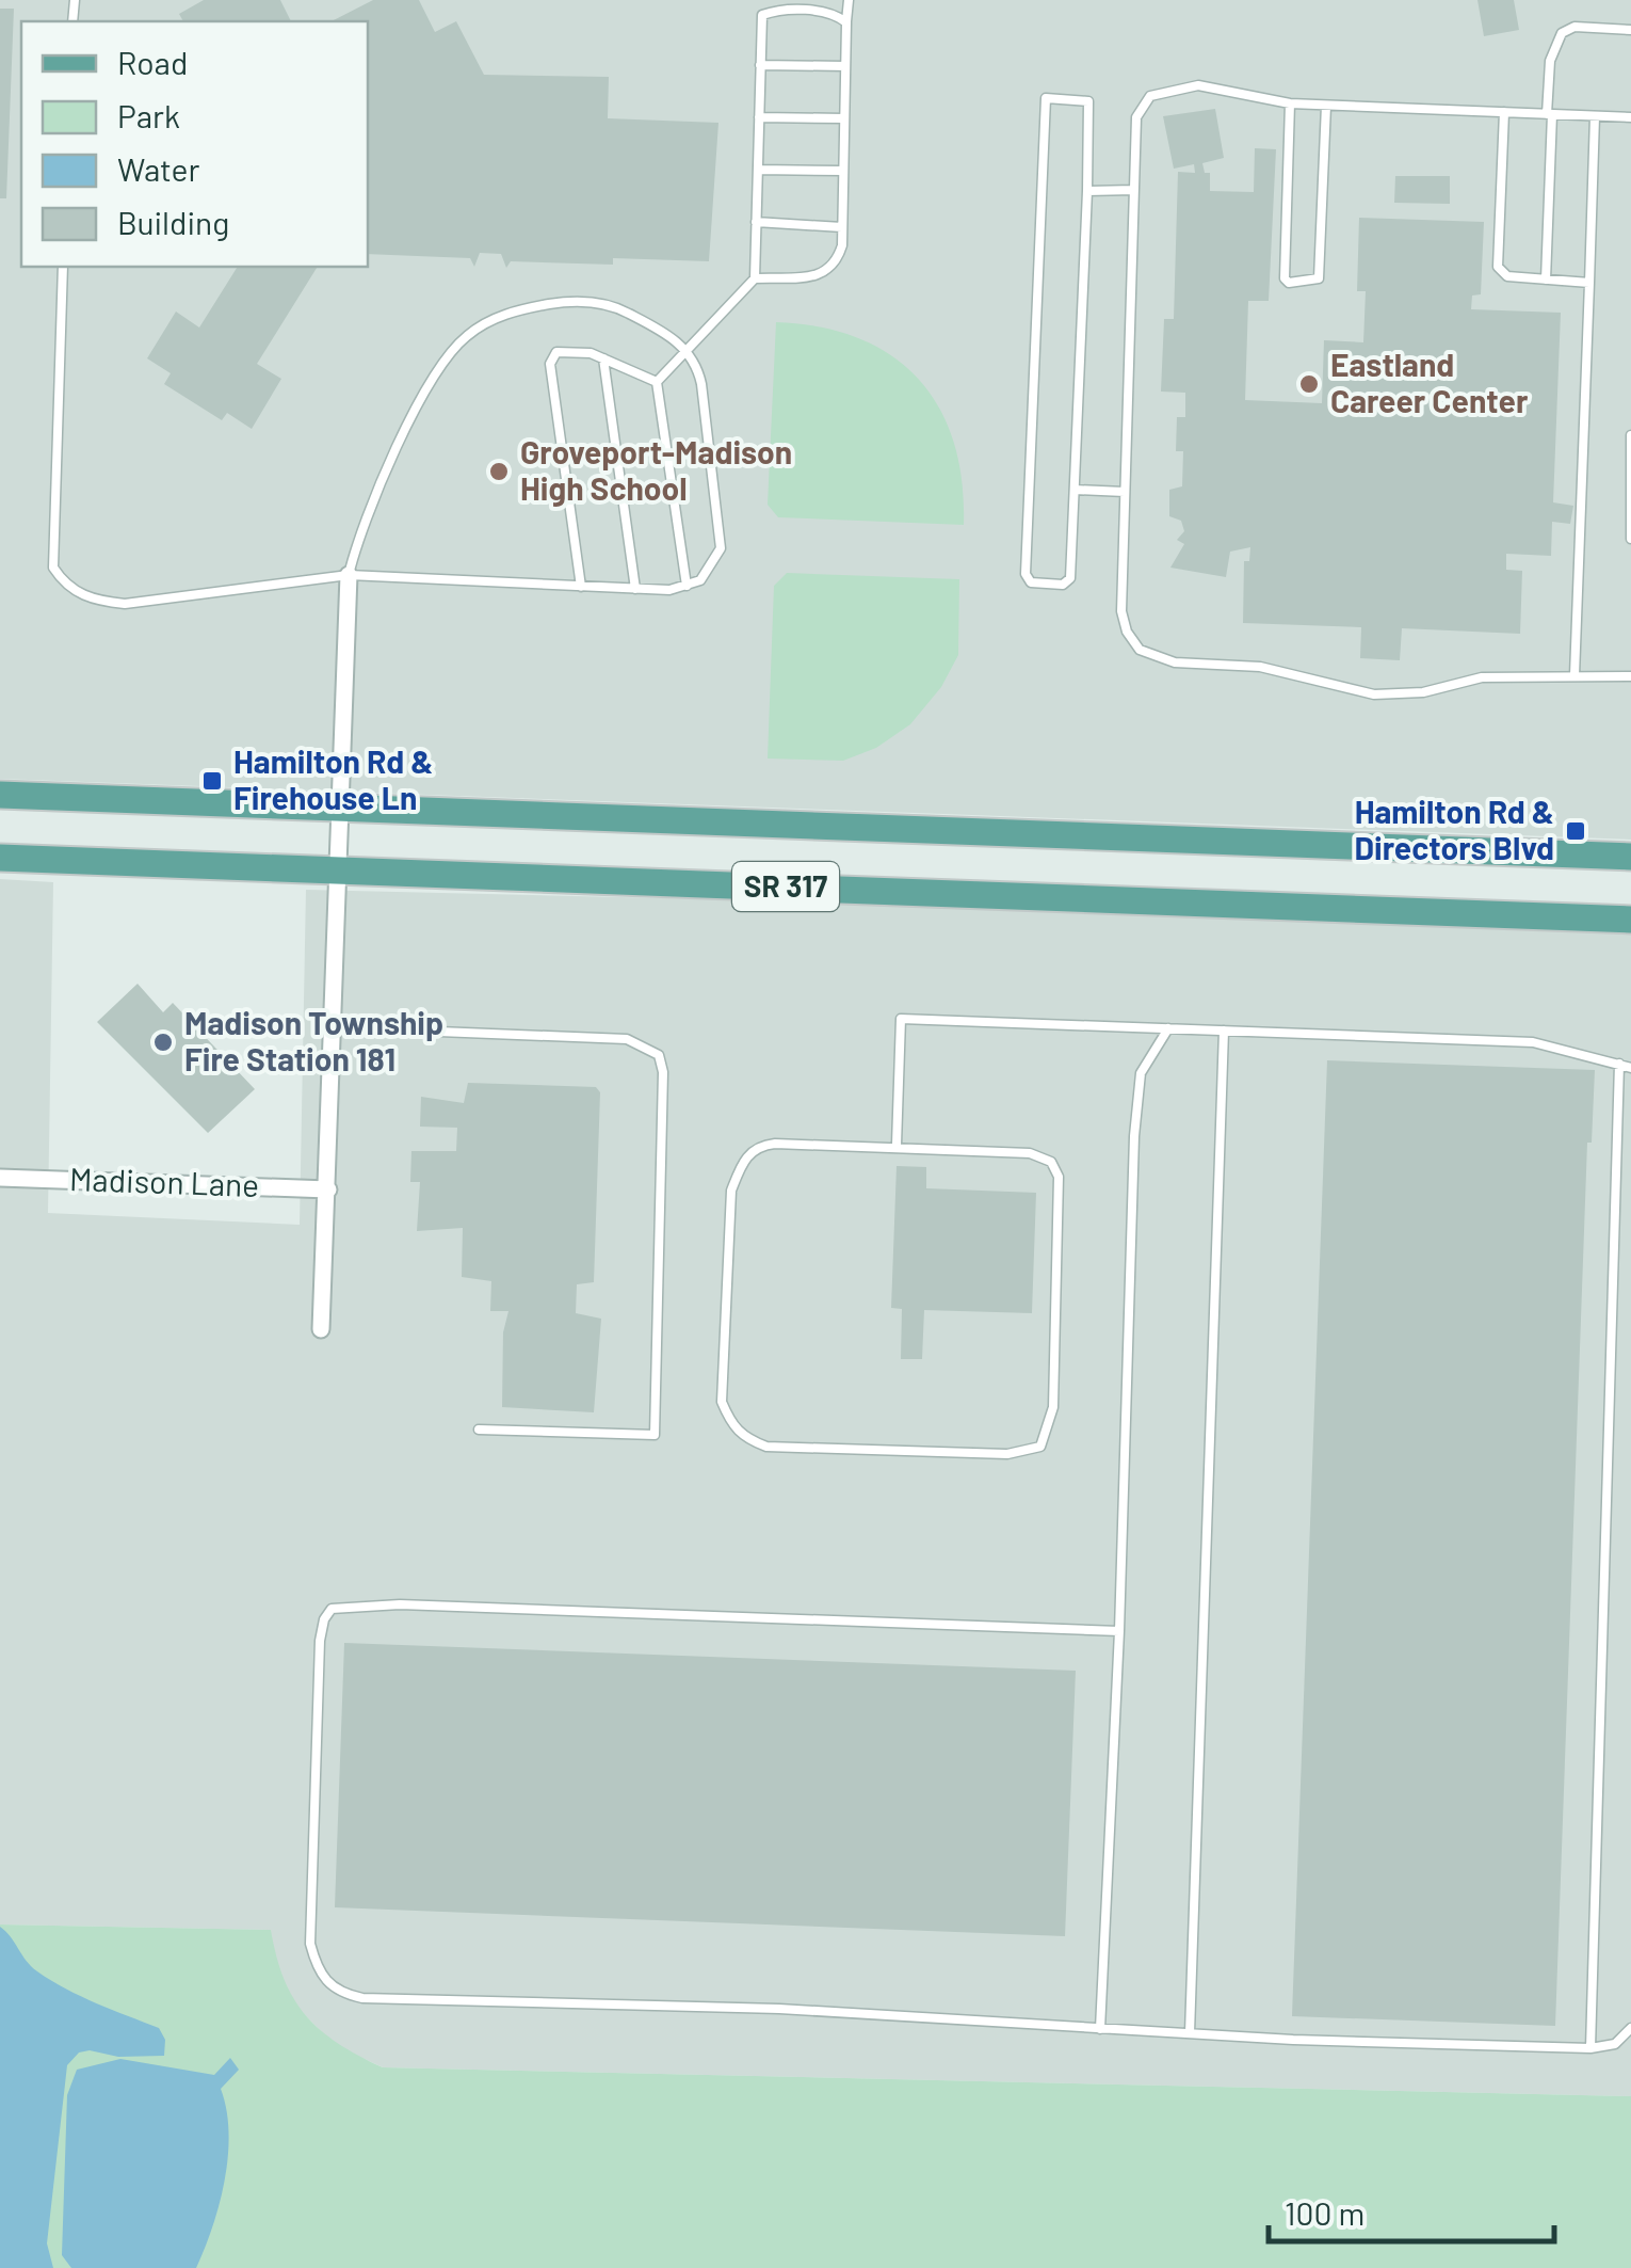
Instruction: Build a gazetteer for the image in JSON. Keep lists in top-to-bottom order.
{
  "streets": {
    "main road": ["SR 317"],
    "street": ["Madison Lane"]
  },
  "places": {
    "other": ["Eastland Career Center", "Groveport-Madison High School", "Madison Township Fire Station 181"],
    "transit": ["Hamilton Rd & Firehouse Ln", "Hamilton Rd & Directors Blvd"]
  },
  "legend": [
    "Road",
    "Park",
    "Water",
    "Building"
  ],
  "scale_bar": "100 m"
}
